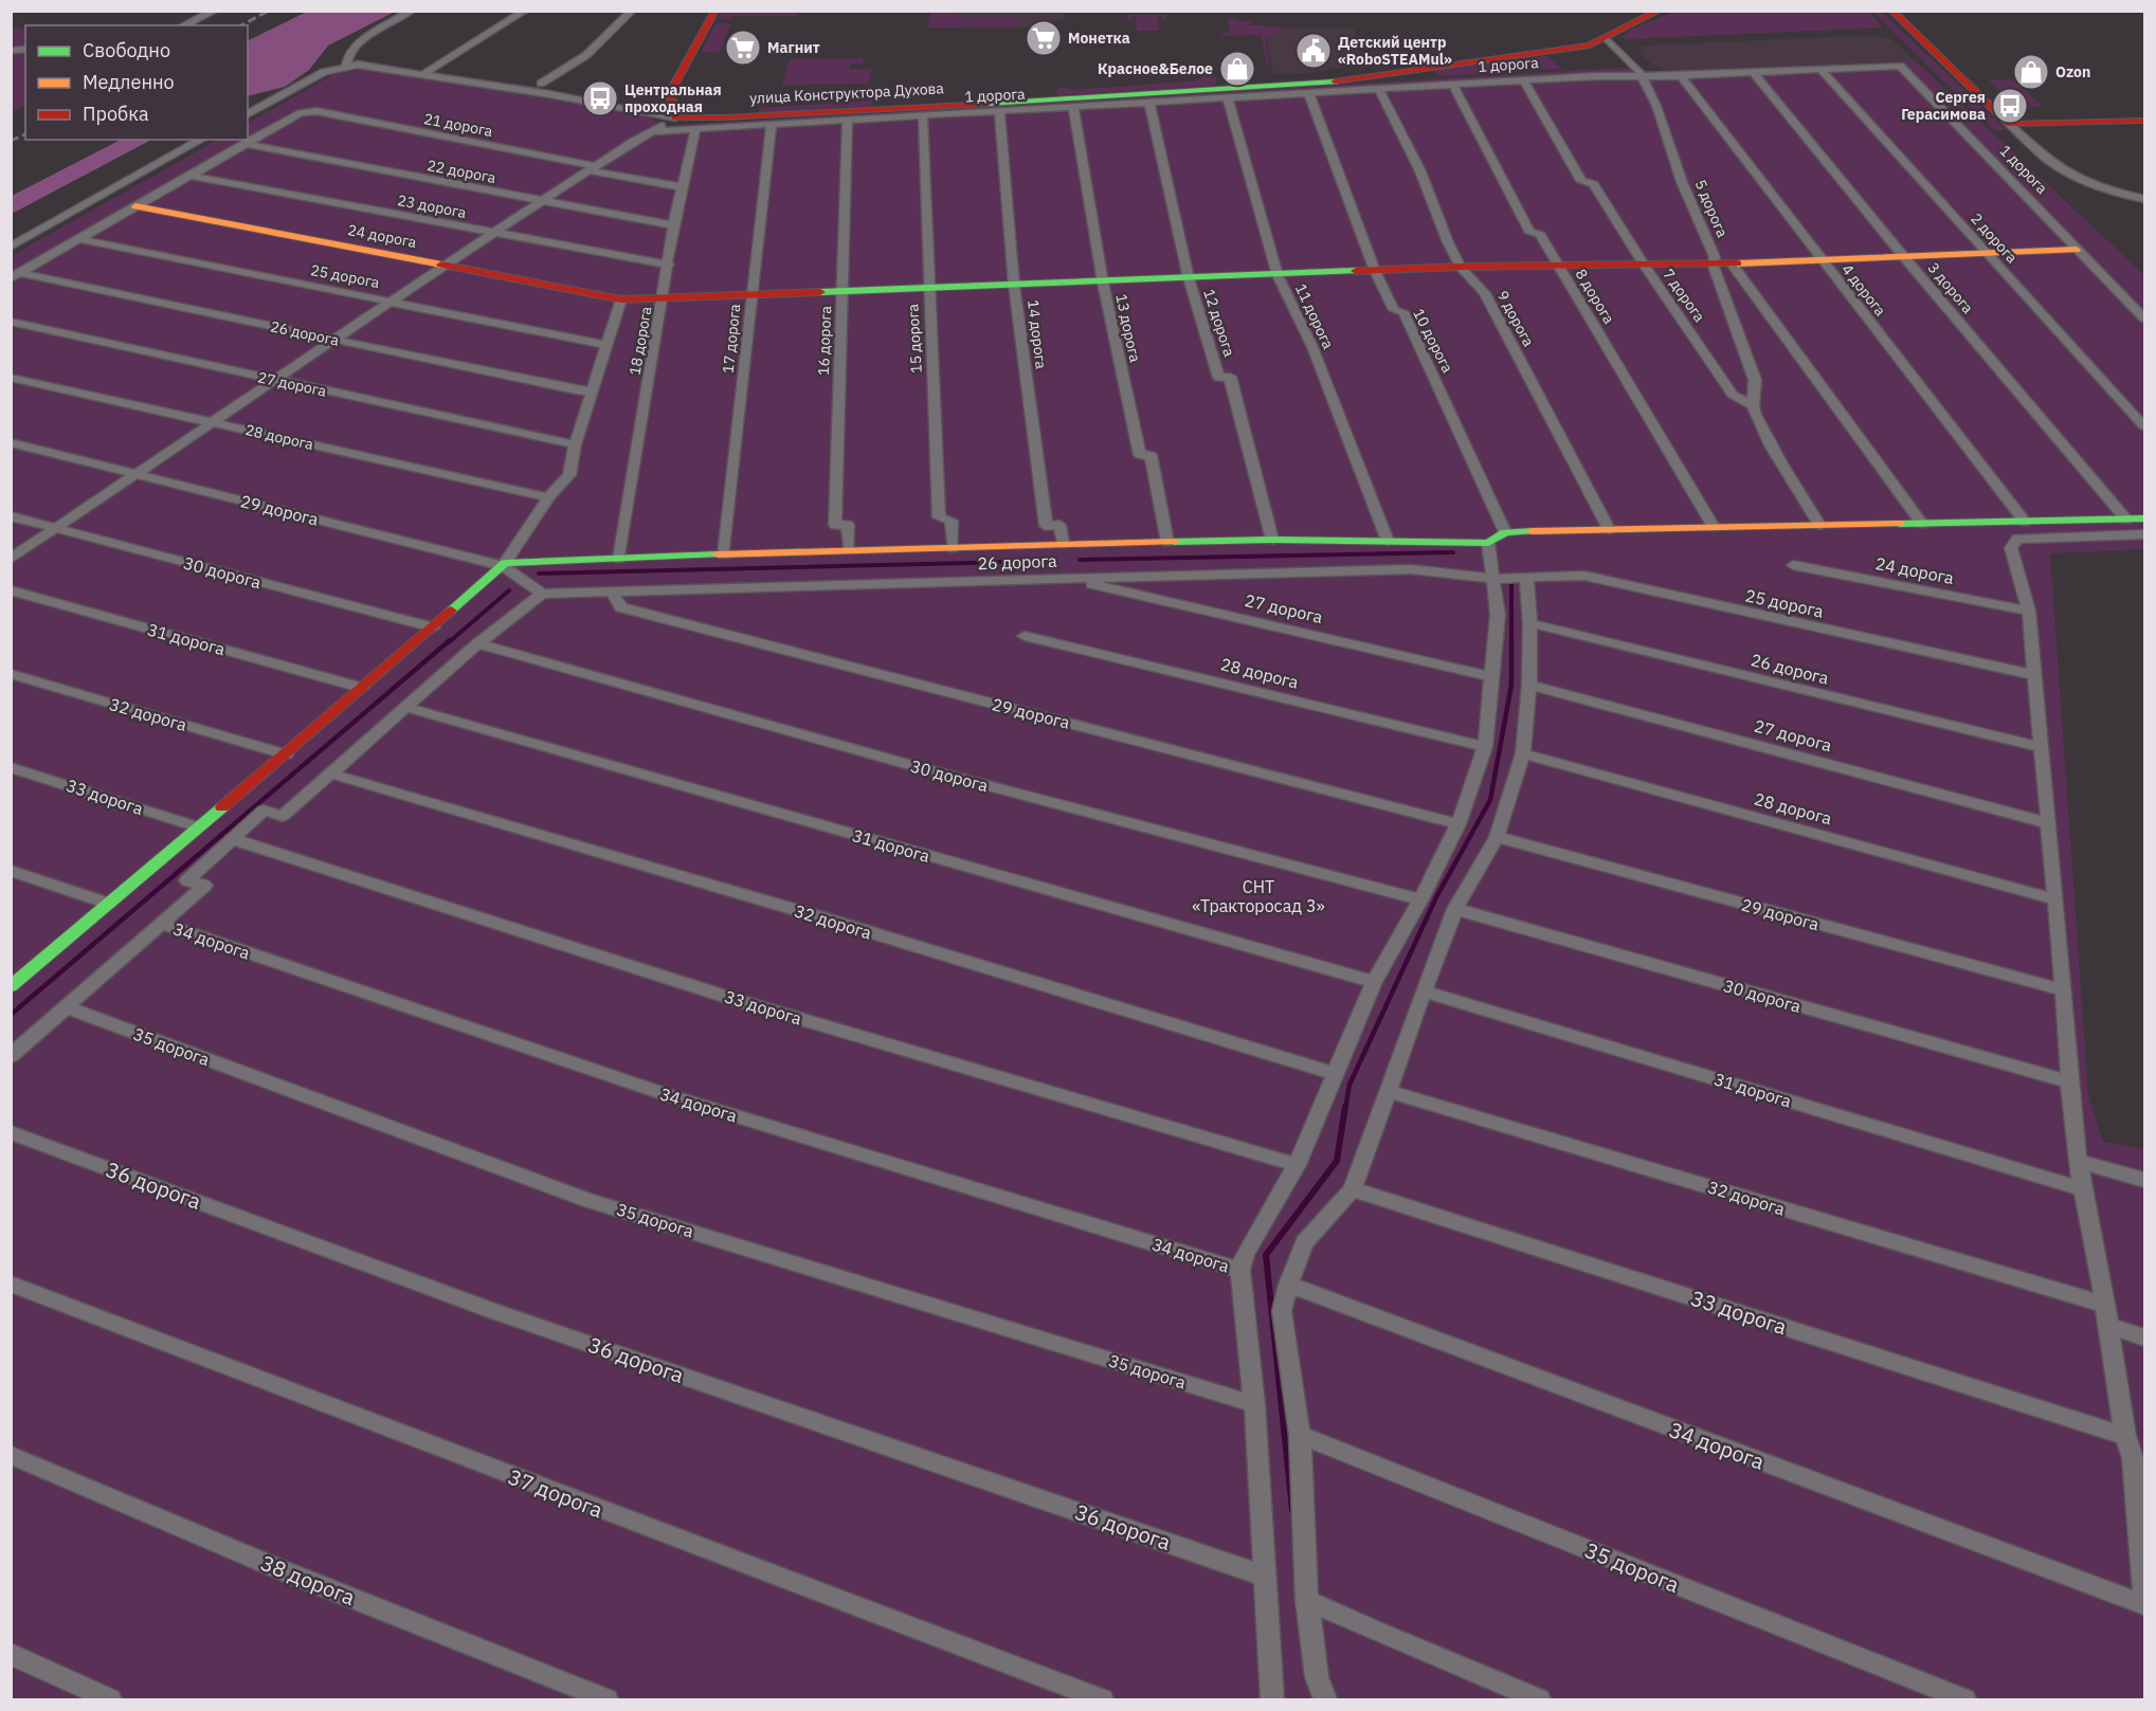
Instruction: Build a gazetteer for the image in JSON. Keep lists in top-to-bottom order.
{
  "streets": {
    "street": [
      "1 дорога",
      "улица Конструктора Духова",
      "21 дорога",
      "22 дорога",
      "23 дорога",
      "5 дорога",
      "24 дорога",
      "2 дорога",
      "25 дорога",
      "3 дорога",
      "4 дорога",
      "7 дорога",
      "8 дорога",
      "11 дорога",
      "9 дорога",
      "12 дорога",
      "13 дорога",
      "26 дорога",
      "14 дорога",
      "17 дорога",
      "15 дорога",
      "18 дорога",
      "16 дорога",
      "10 дорога",
      "27 дорога",
      "28 дорога",
      "29 дорога",
      "30 дорога",
      "31 дорога",
      "32 дорога",
      "33 дорога",
      "34 дорога",
      "35 дорога",
      "36 дорога",
      "37 дорога",
      "38 дорога"
    ]
  },
  "crossings": [
    ["1 дорога", "5 дорога"],
    ["1 дорога", "24 дорога"],
    ["1 дорога", "2 дорога"],
    ["1 дорога", "3 дорога"],
    ["1 дорога", "4 дорога"],
    ["1 дорога", "7 дорога"],
    ["1 дорога", "8 дорога"],
    ["1 дорога", "11 дорога"],
    ["1 дорога", "9 дорога"],
    ["1 дорога", "12 дорога"],
    ["1 дорога", "13 дорога"],
    ["1 дорога", "14 дорога"],
    ["1 дорога", "17 дорога"],
    ["1 дорога", "15 дорога"],
    ["1 дорога", "18 дорога"],
    ["1 дорога", "16 дорога"],
    ["1 дорога", "10 дорога"],
    ["улица Конструктора Духова", "5 дорога"],
    ["21 дорога", "22 дорога"],
    ["21 дорога", "18 дорога"],
    ["22 дорога", "18 дорога"],
    ["23 дорога", "18 дорога"],
    ["5 дорога", "24 дорога"],
    ["5 дорога", "7 дорога"],
    ["24 дорога", "2 дорога"],
    ["24 дорога", "3 дорога"],
    ["24 дорога", "4 дорога"],
    ["24 дорога", "7 дорога"],
    ["24 дорога", "8 дорога"],
    ["24 дорога", "11 дорога"],
    ["24 дорога", "9 дорога"],
    ["24 дорога", "12 дорога"],
    ["24 дорога", "13 дорога"],
    ["24 дорога", "14 дорога"],
    ["24 дорога", "17 дорога"],
    ["24 дорога", "15 дорога"],
    ["24 дорога", "18 дорога"],
    ["24 дорога", "16 дорога"],
    ["24 дорога", "10 дорога"],
    ["25 дорога", "26 дорога"],
    ["26 дорога", "27 дорога"],
    ["26 дорога", "29 дорога"]
  ],
  "parks": ["СНТ «Тракторосад 3»"],
  "places": {
    "supermarket": ["Монетка", "Магнит"],
    "public building": ["Детский центр «RoboSTEAMul»"],
    "shop": ["Красное&Белое", "Ozon"],
    "bus stop": ["Центральная проходная", "Сергея Герасимова"]
  },
  "legend": ["Свободно", "Медленно", "Пробка"]
}
